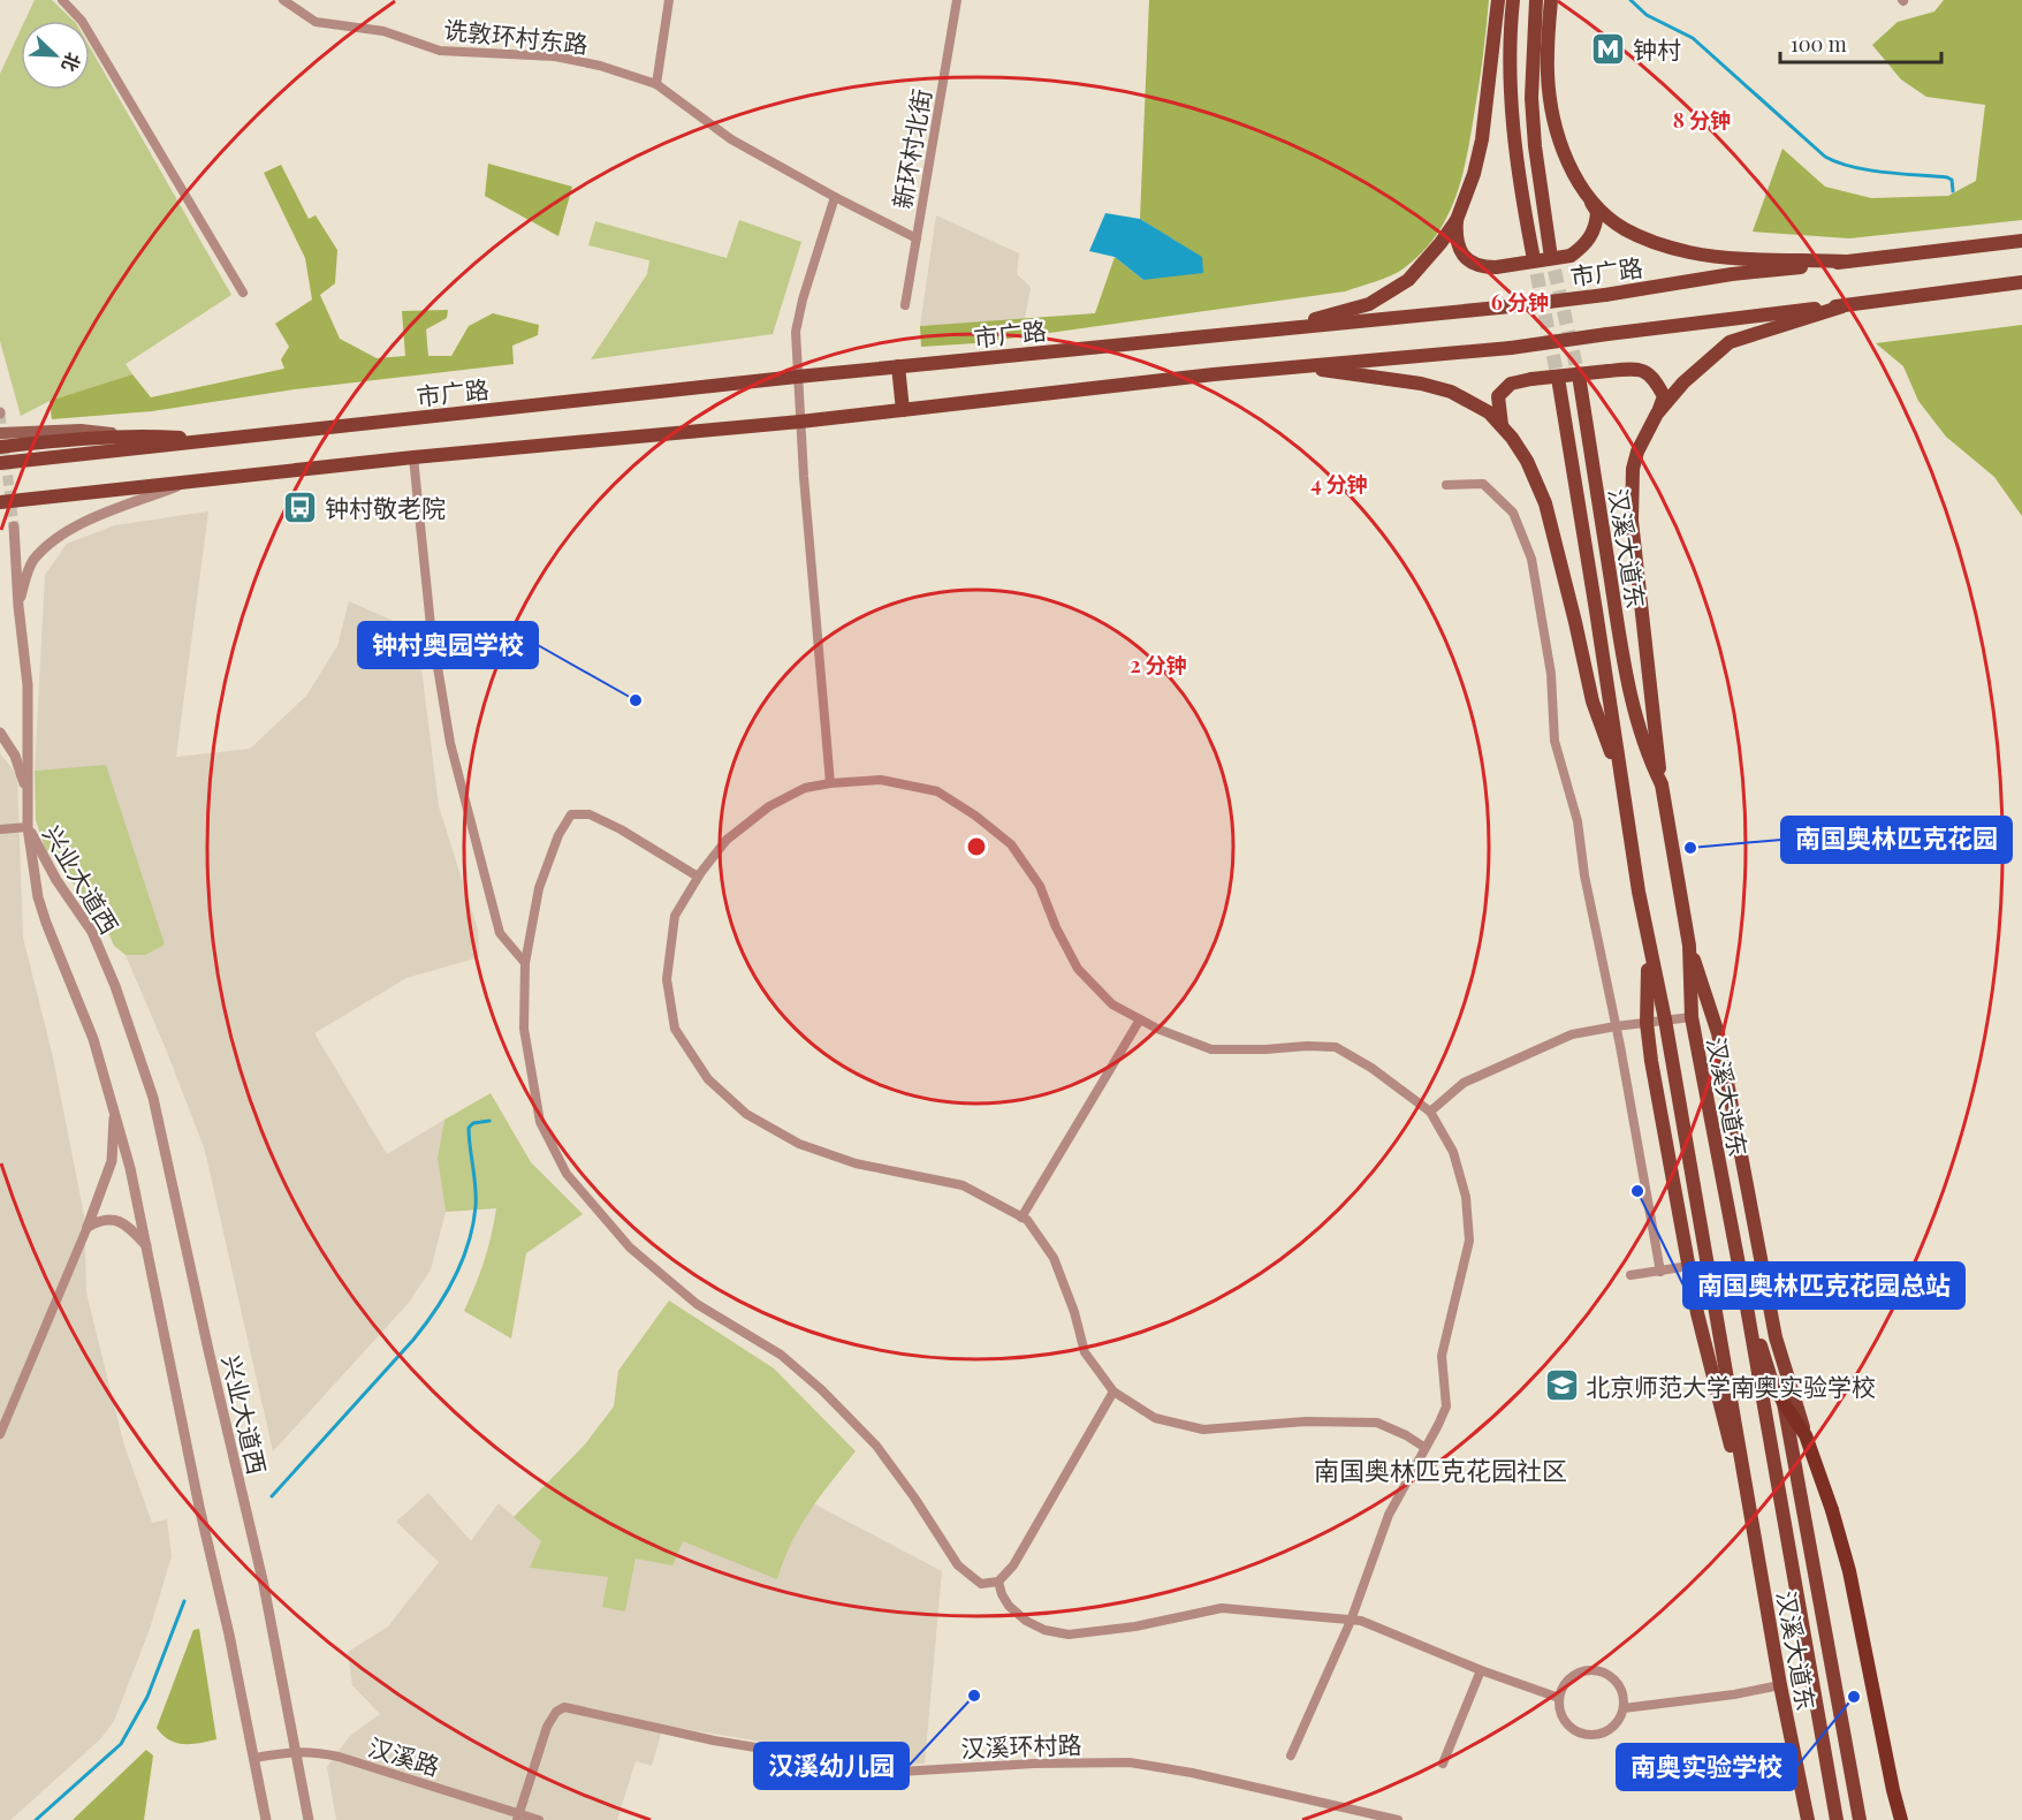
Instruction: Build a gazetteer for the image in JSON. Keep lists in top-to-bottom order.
{
  "streets": {
    "main road": ["市广路", "汉溪大道东"],
    "street": [
      "诜敦环村东路",
      "新环村北街",
      "兴业大道西",
      "汉溪环村路",
      "汉溪路"
    ]
  },
  "crossings": [
    ["诜敦环村东路", "新环村北街"],
    ["兴业大道西", "汉溪路"],
    ["汉溪环村路", "汉溪路"]
  ],
  "districts": ["南国奥林匹克花园社区"],
  "places": {
    "metro station": ["钟村"],
    "bus stop": ["钟村敬老院"],
    "other": [
      "钟村奥园学校",
      "南国奥林匹克花园",
      "南国奥林匹克花园总站",
      "汉溪幼儿园",
      "南奥实验学校"
    ],
    "school or university": ["北京师范大学南奥实验学校"]
  },
  "scale_bar": "100 m",
  "north": "bottom right",
  "rings": [
    "8 分钟",
    "6 分钟",
    "4 分钟",
    "2 分钟"
  ]
}
